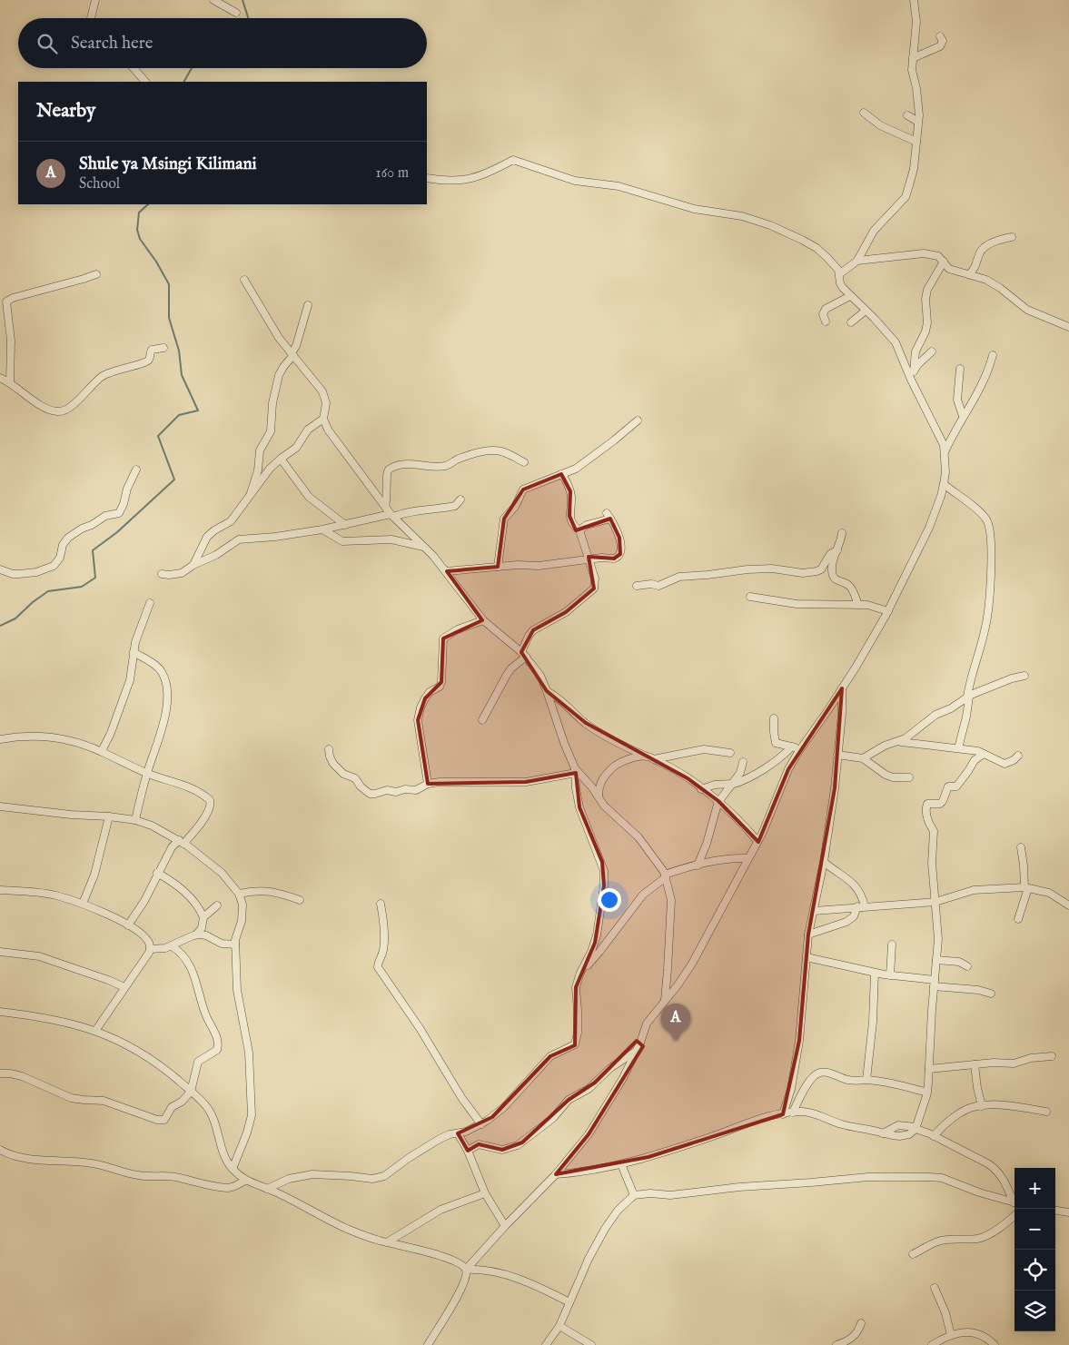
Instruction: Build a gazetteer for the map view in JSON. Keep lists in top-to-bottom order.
{
  "page": {
    "search": "Search here",
    "heading": "Nearby",
    "list": [
      {
        "mark": "A",
        "name": "Shule ya Msingi Kilimani",
        "note": "School",
        "value": "160 m"
      }
    ],
    "pins": "A",
    "map_buttons": ["+", "−"]
  }
}
